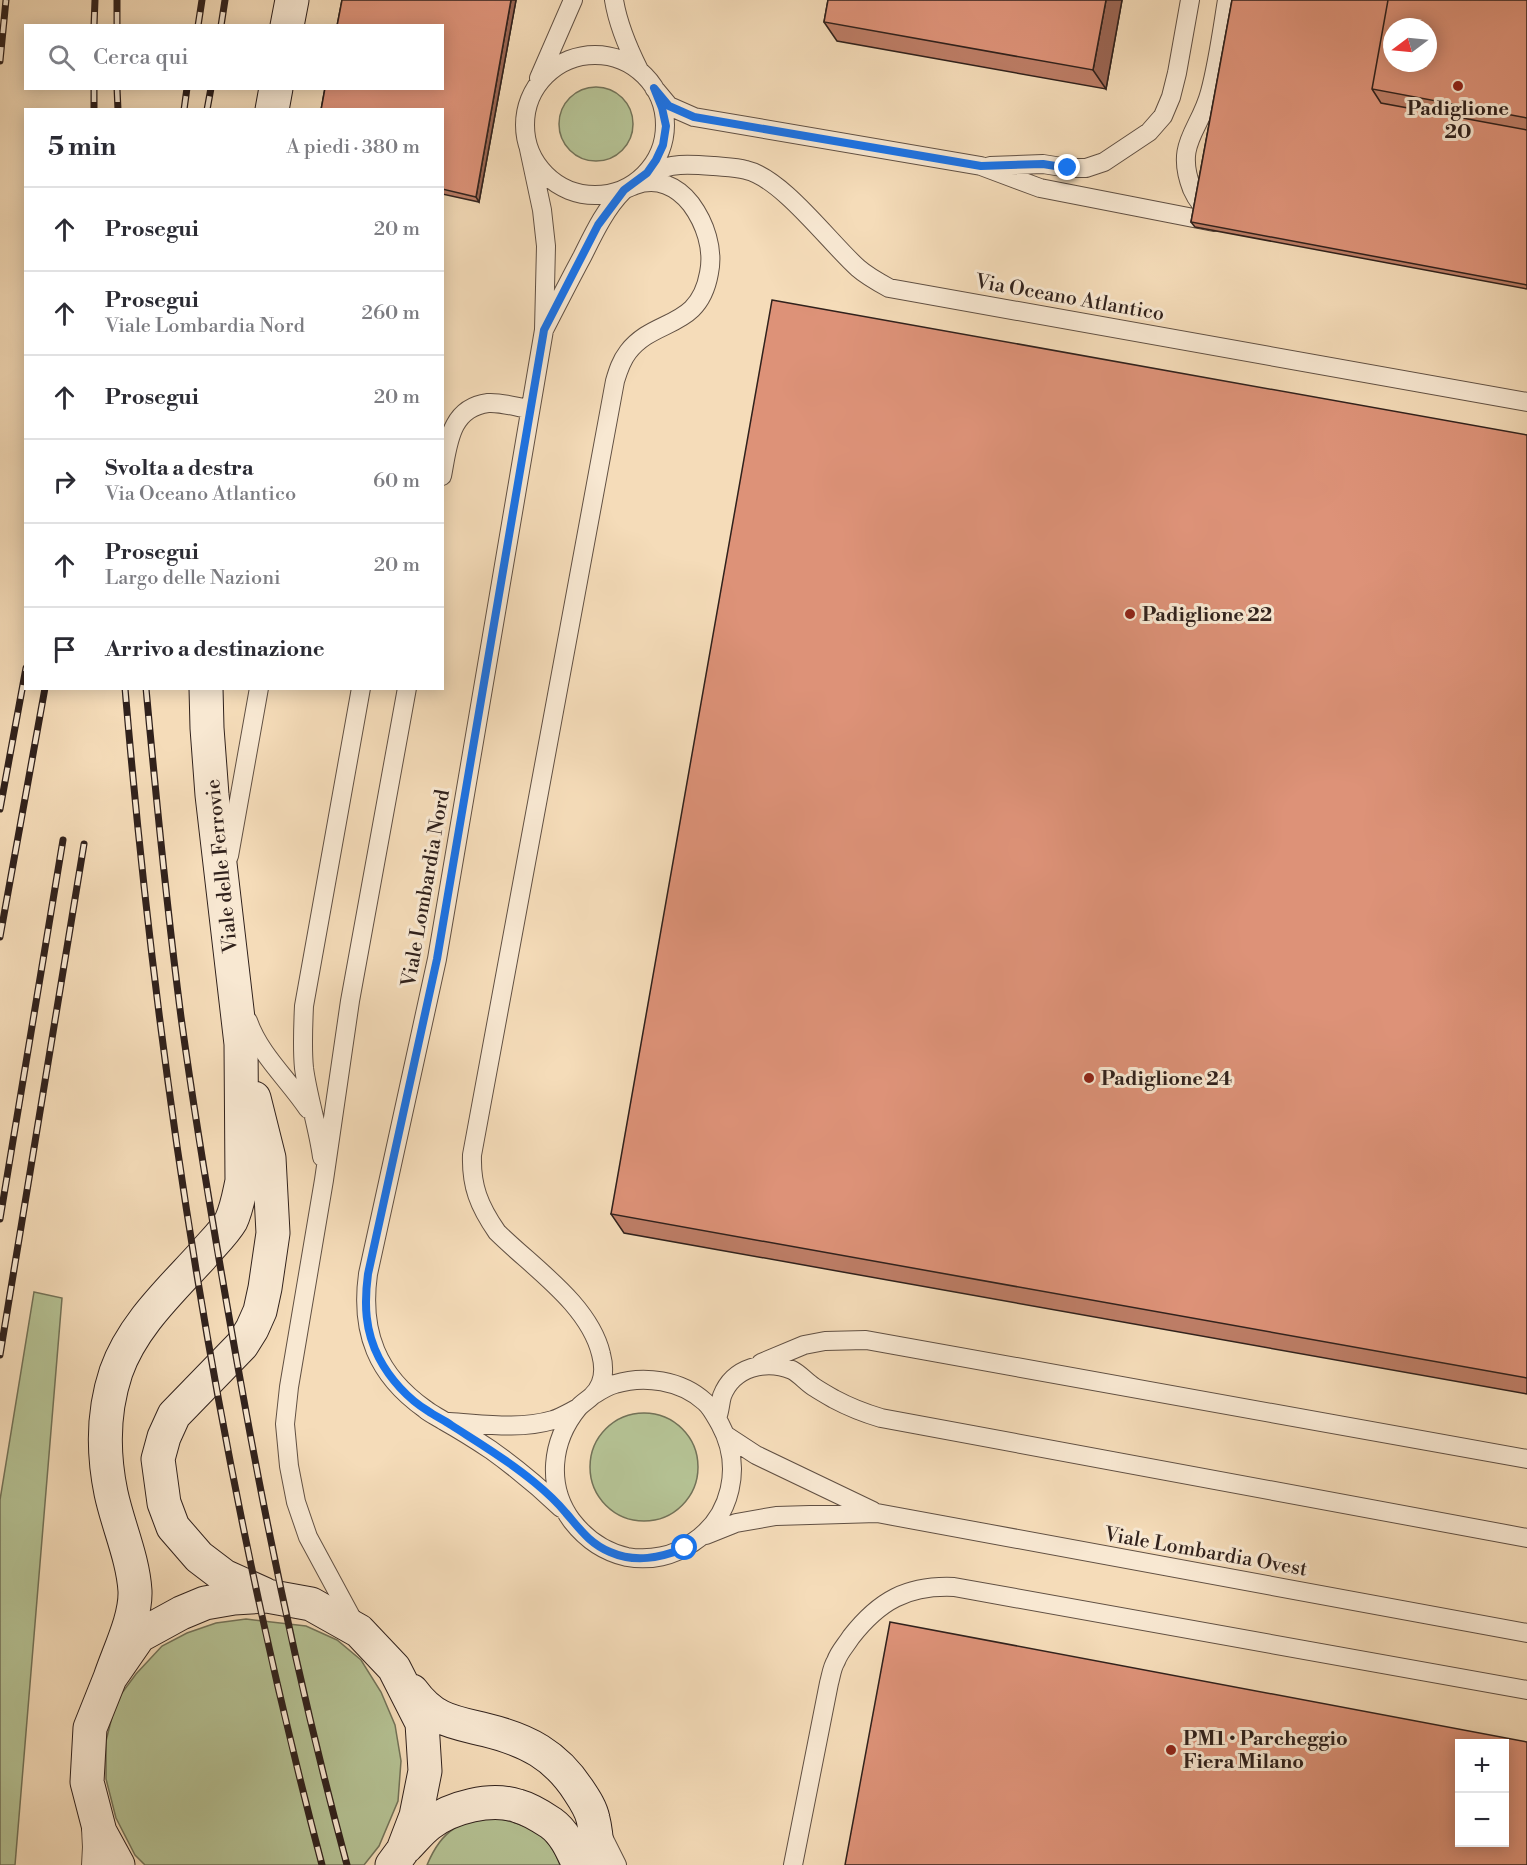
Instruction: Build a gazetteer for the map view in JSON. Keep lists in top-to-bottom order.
{
  "streets": {
    "street": ["Viale delle Ferrovie"],
    "lane": ["Via Oceano Atlantico", "Viale Lombardia Nord", "Viale Lombardia Ovest"]
  },
  "crossings": [
    ["Via Oceano Atlantico", "Viale Lombardia Nord"],
    ["Viale Lombardia Nord", "Viale Lombardia Ovest"]
  ],
  "places": [
    "Padiglione 20",
    "Padiglione 22",
    "Padiglione 24",
    "PM1 • Parcheggio Fiera Milano"
  ],
  "north": "left",
  "page": {
    "search": "Cerca qui",
    "heading": ["5 min", "A piedi · 380 m"],
    "list": [
      ["Prosegui", "20 m"],
      ["Prosegui", "Viale Lombardia Nord", "260 m"],
      ["Prosegui", "20 m"],
      ["Svolta a destra", "Via Oceano Atlantico", "60 m"],
      ["Prosegui", "Largo delle Nazioni", "20 m"],
      "Arrivo a destinazione"
    ],
    "map_buttons": ["+", "−"]
  }
}
